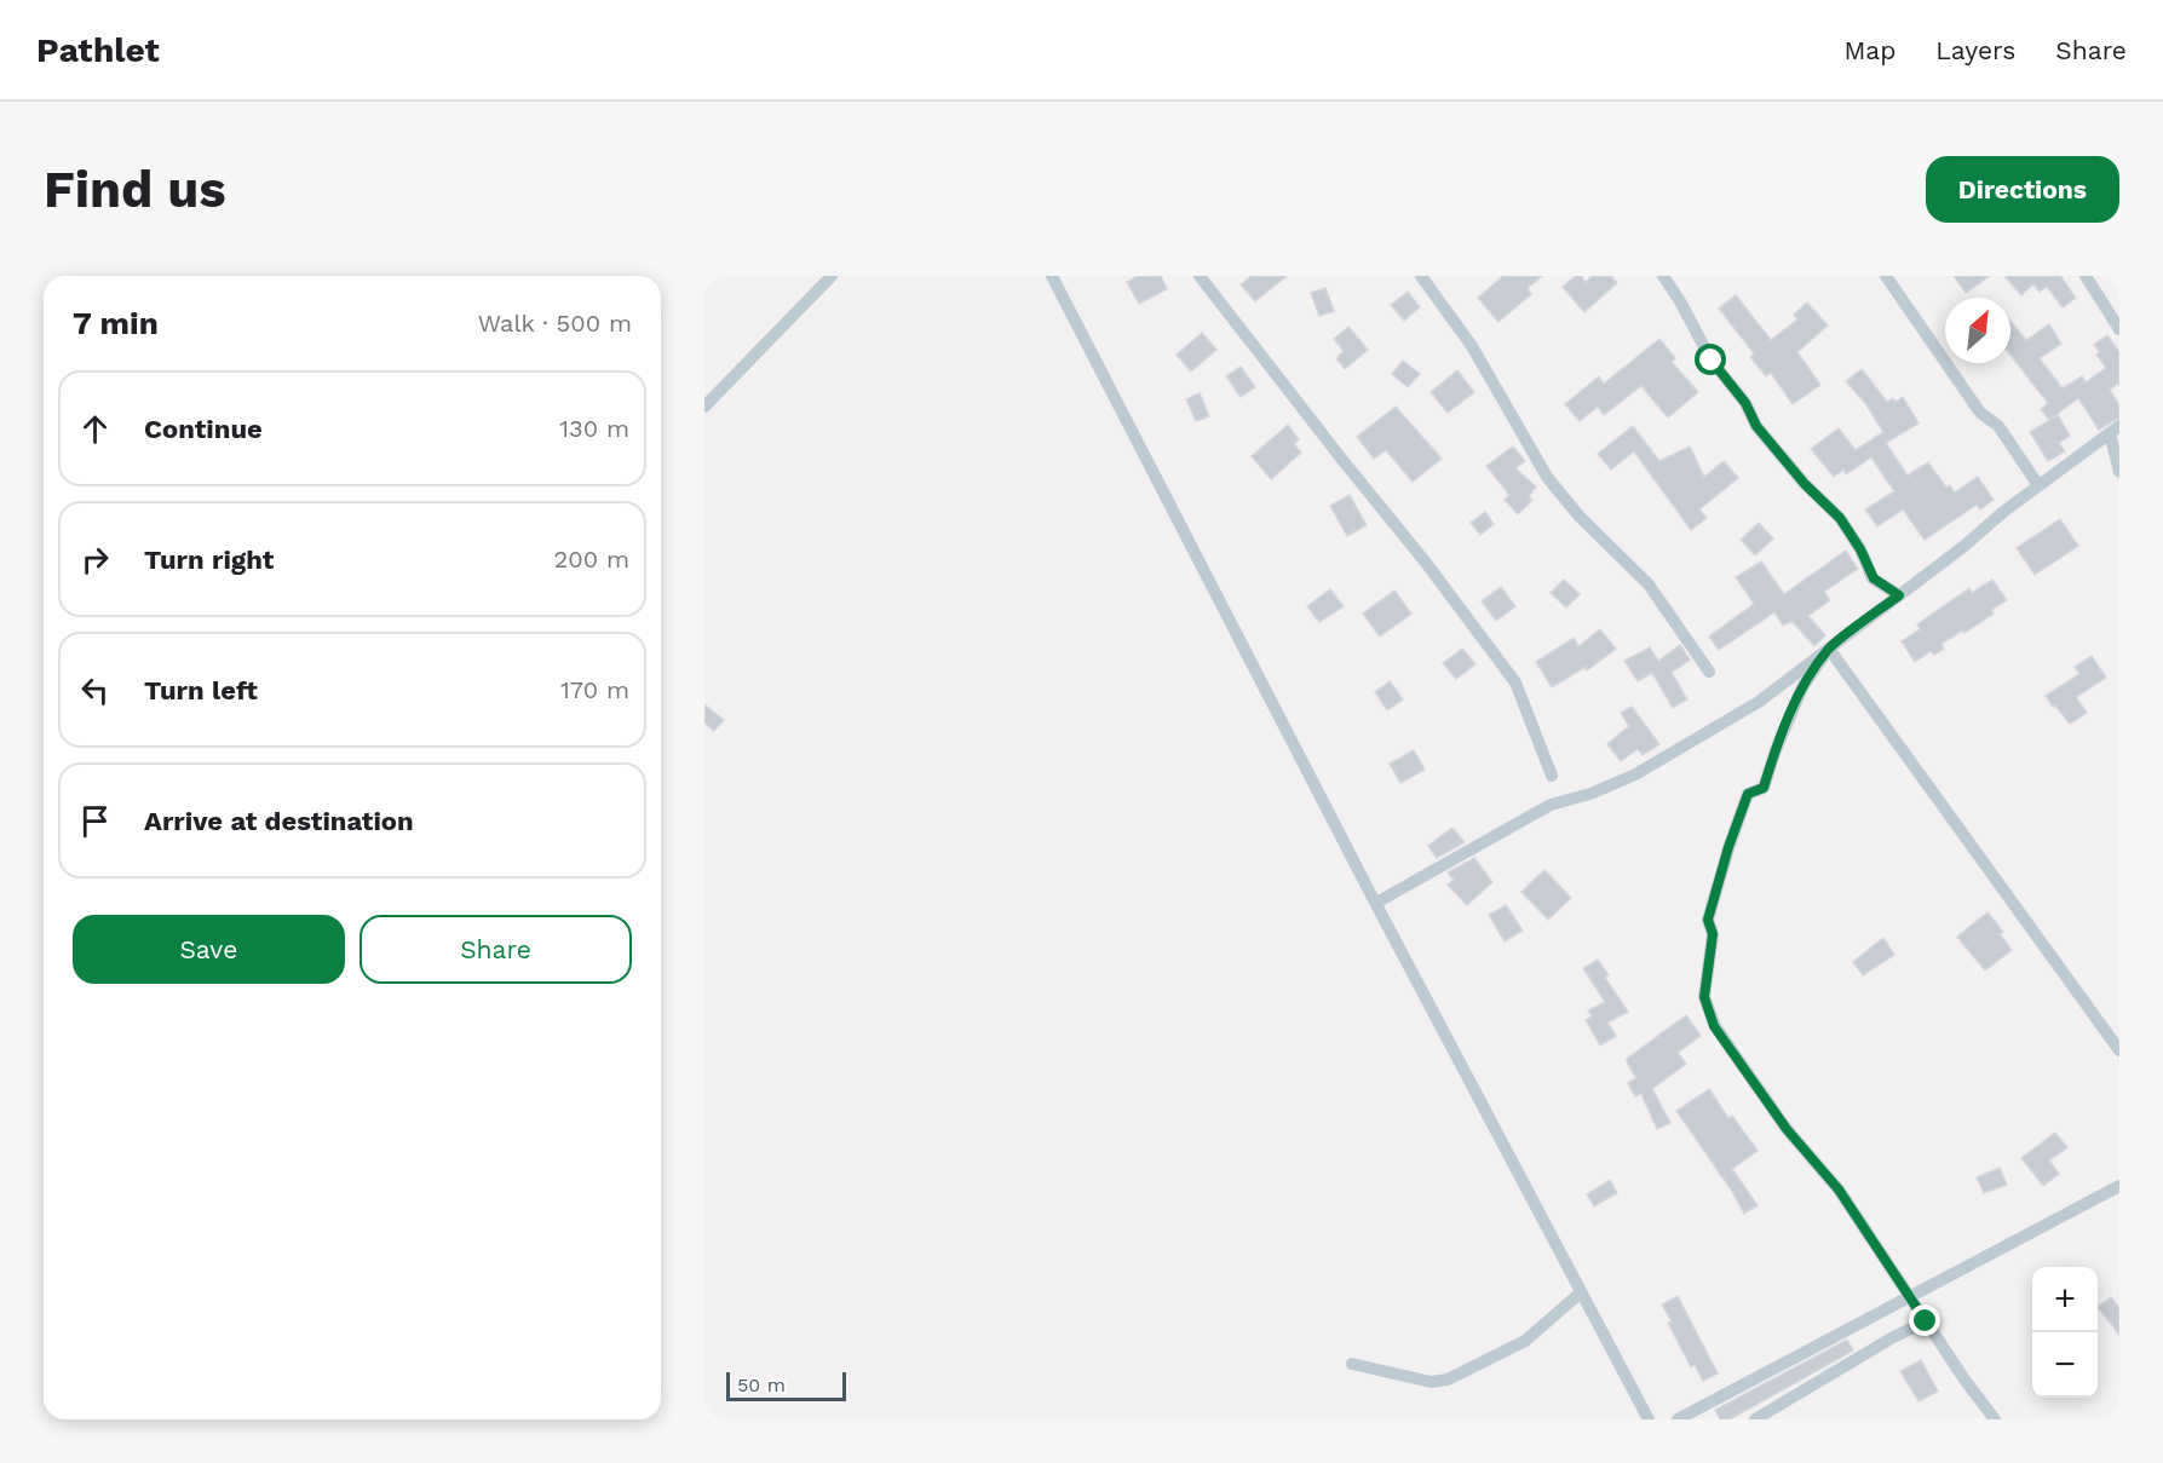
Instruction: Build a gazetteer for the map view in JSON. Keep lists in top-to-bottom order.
{
  "scale_bar": "50 m",
  "north": "top right",
  "page": {
    "header": "Pathlet",
    "nav": ["Map", "Layers", "Share"],
    "buttons": [
      "Directions",
      ["Save", "Share"]
    ],
    "title": "Find us",
    "heading": ["7 min", "Walk · 500 m"],
    "list": [
      ["Continue", "130 m"],
      ["Turn right", "200 m"],
      ["Turn left", "170 m"],
      "Arrive at destination"
    ],
    "map_buttons": ["+", "−"],
    "scale": "50 m"
  }
}
